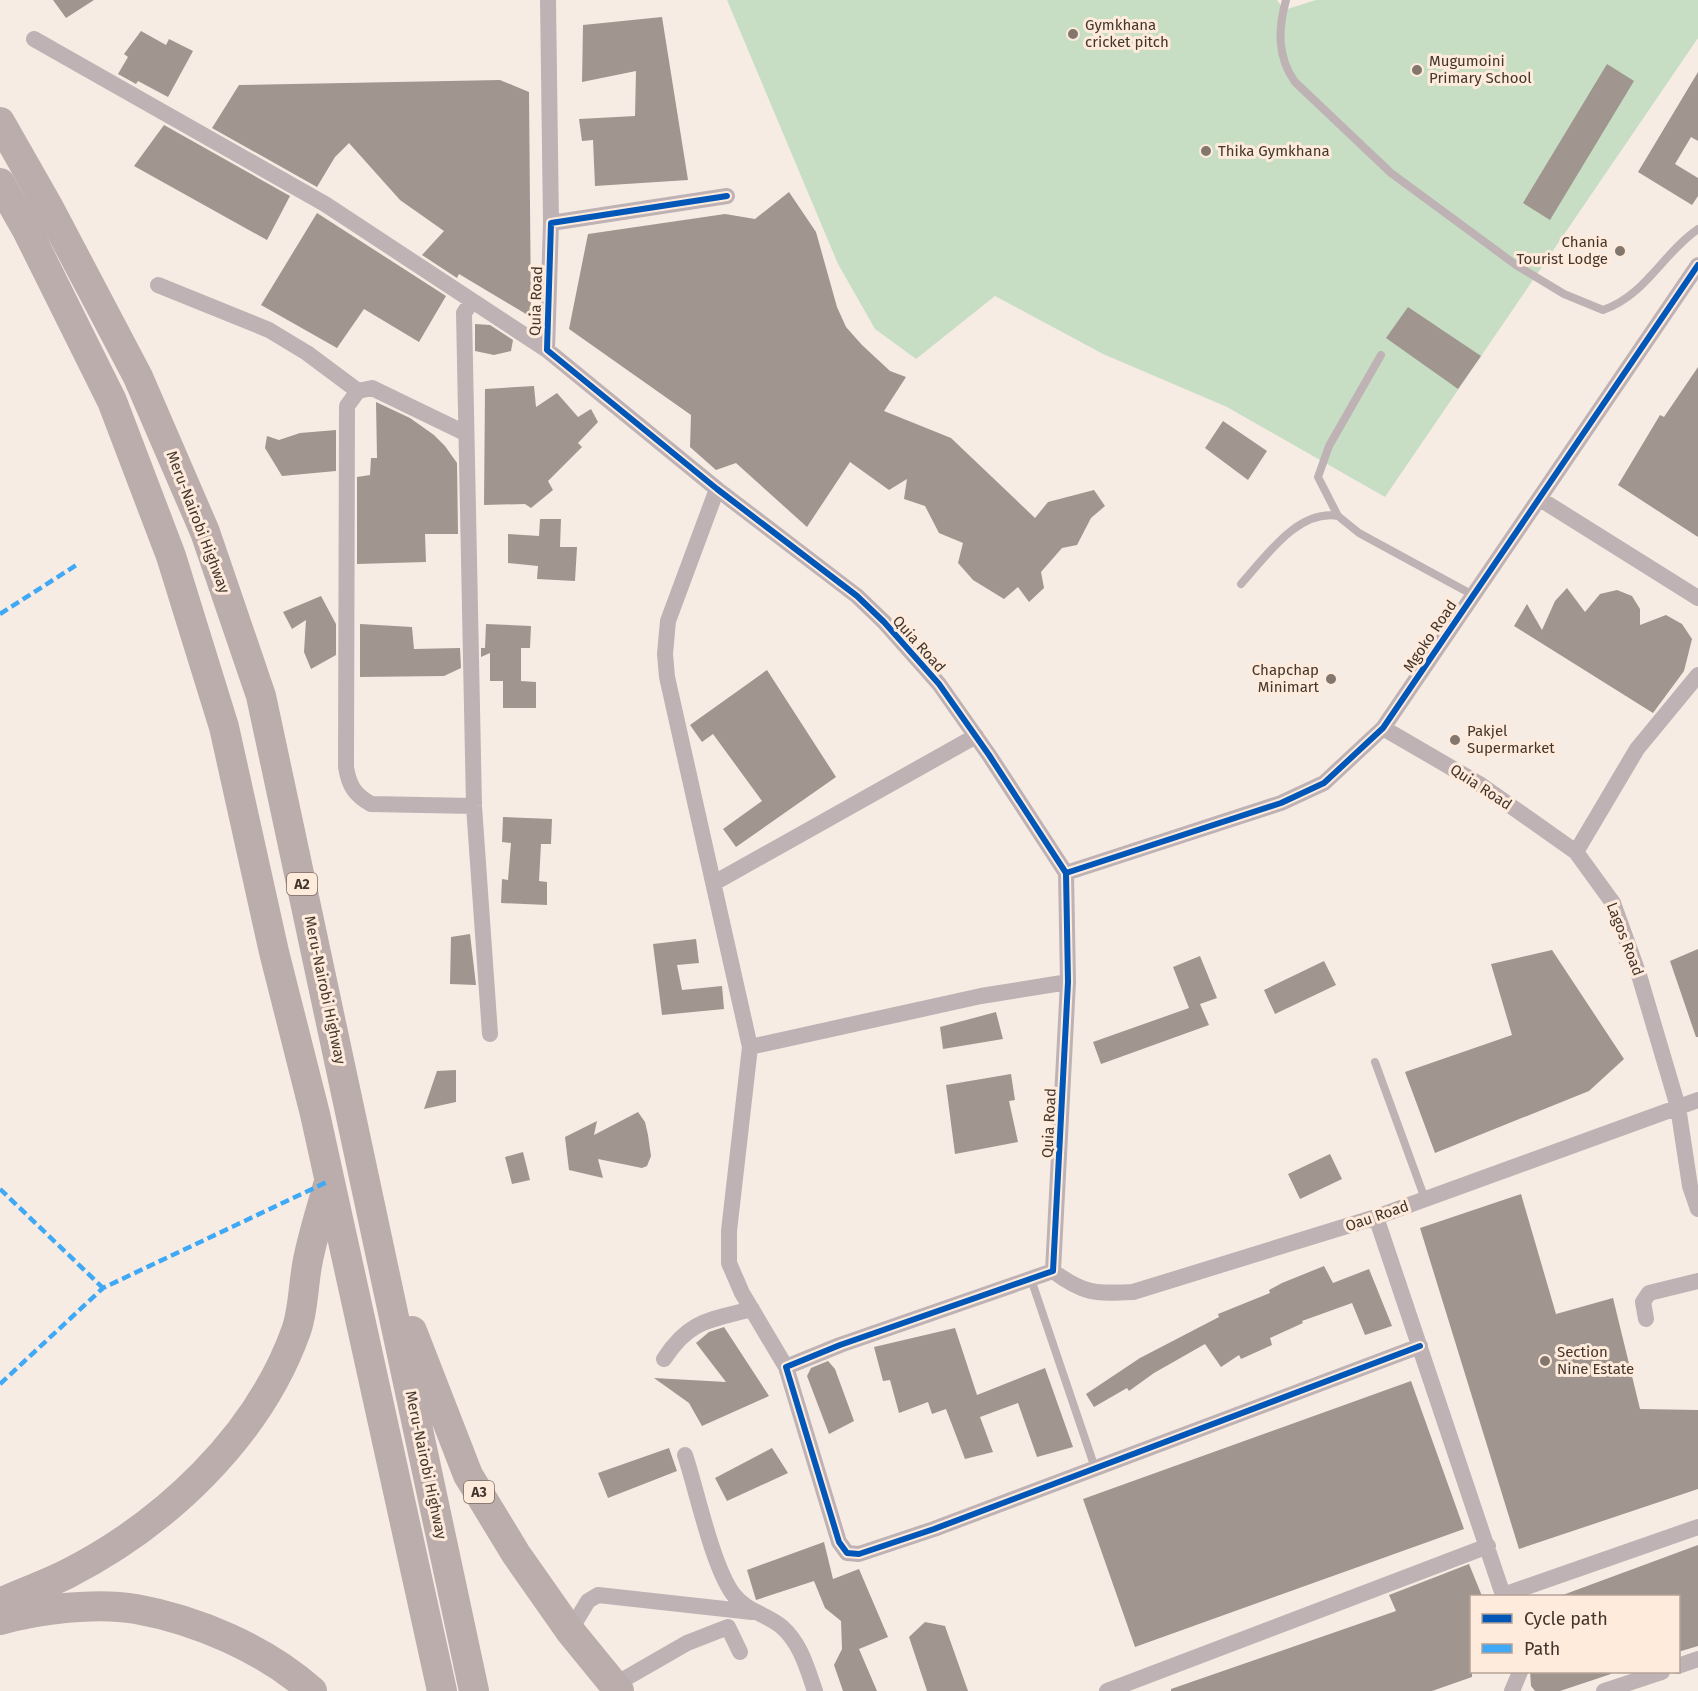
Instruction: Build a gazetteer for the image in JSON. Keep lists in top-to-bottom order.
{
  "streets": {
    "highway": ["Meru-Nairobi Highway", "A2", "A3"],
    "street": [
      "Quia Road",
      "Mgoko Road",
      "Lagos Road",
      "Oau Road"
    ]
  },
  "crossings": [
    ["Quia Road", "Mgoko Road"],
    ["Quia Road", "Lagos Road"],
    ["Quia Road", "Oau Road"],
    ["Meru-Nairobi Highway", "A3"],
    ["Lagos Road", "Oau Road"]
  ],
  "places": [
    "Gymkhana cricket pitch",
    "Mugumoini Primary School",
    "Thika Gymkhana",
    "Chania Tourist Lodge",
    "Chapchap Minimart",
    "Pakjel Supermarket",
    "Section Nine Estate"
  ],
  "legend": ["Cycle path", "Path"]
}
